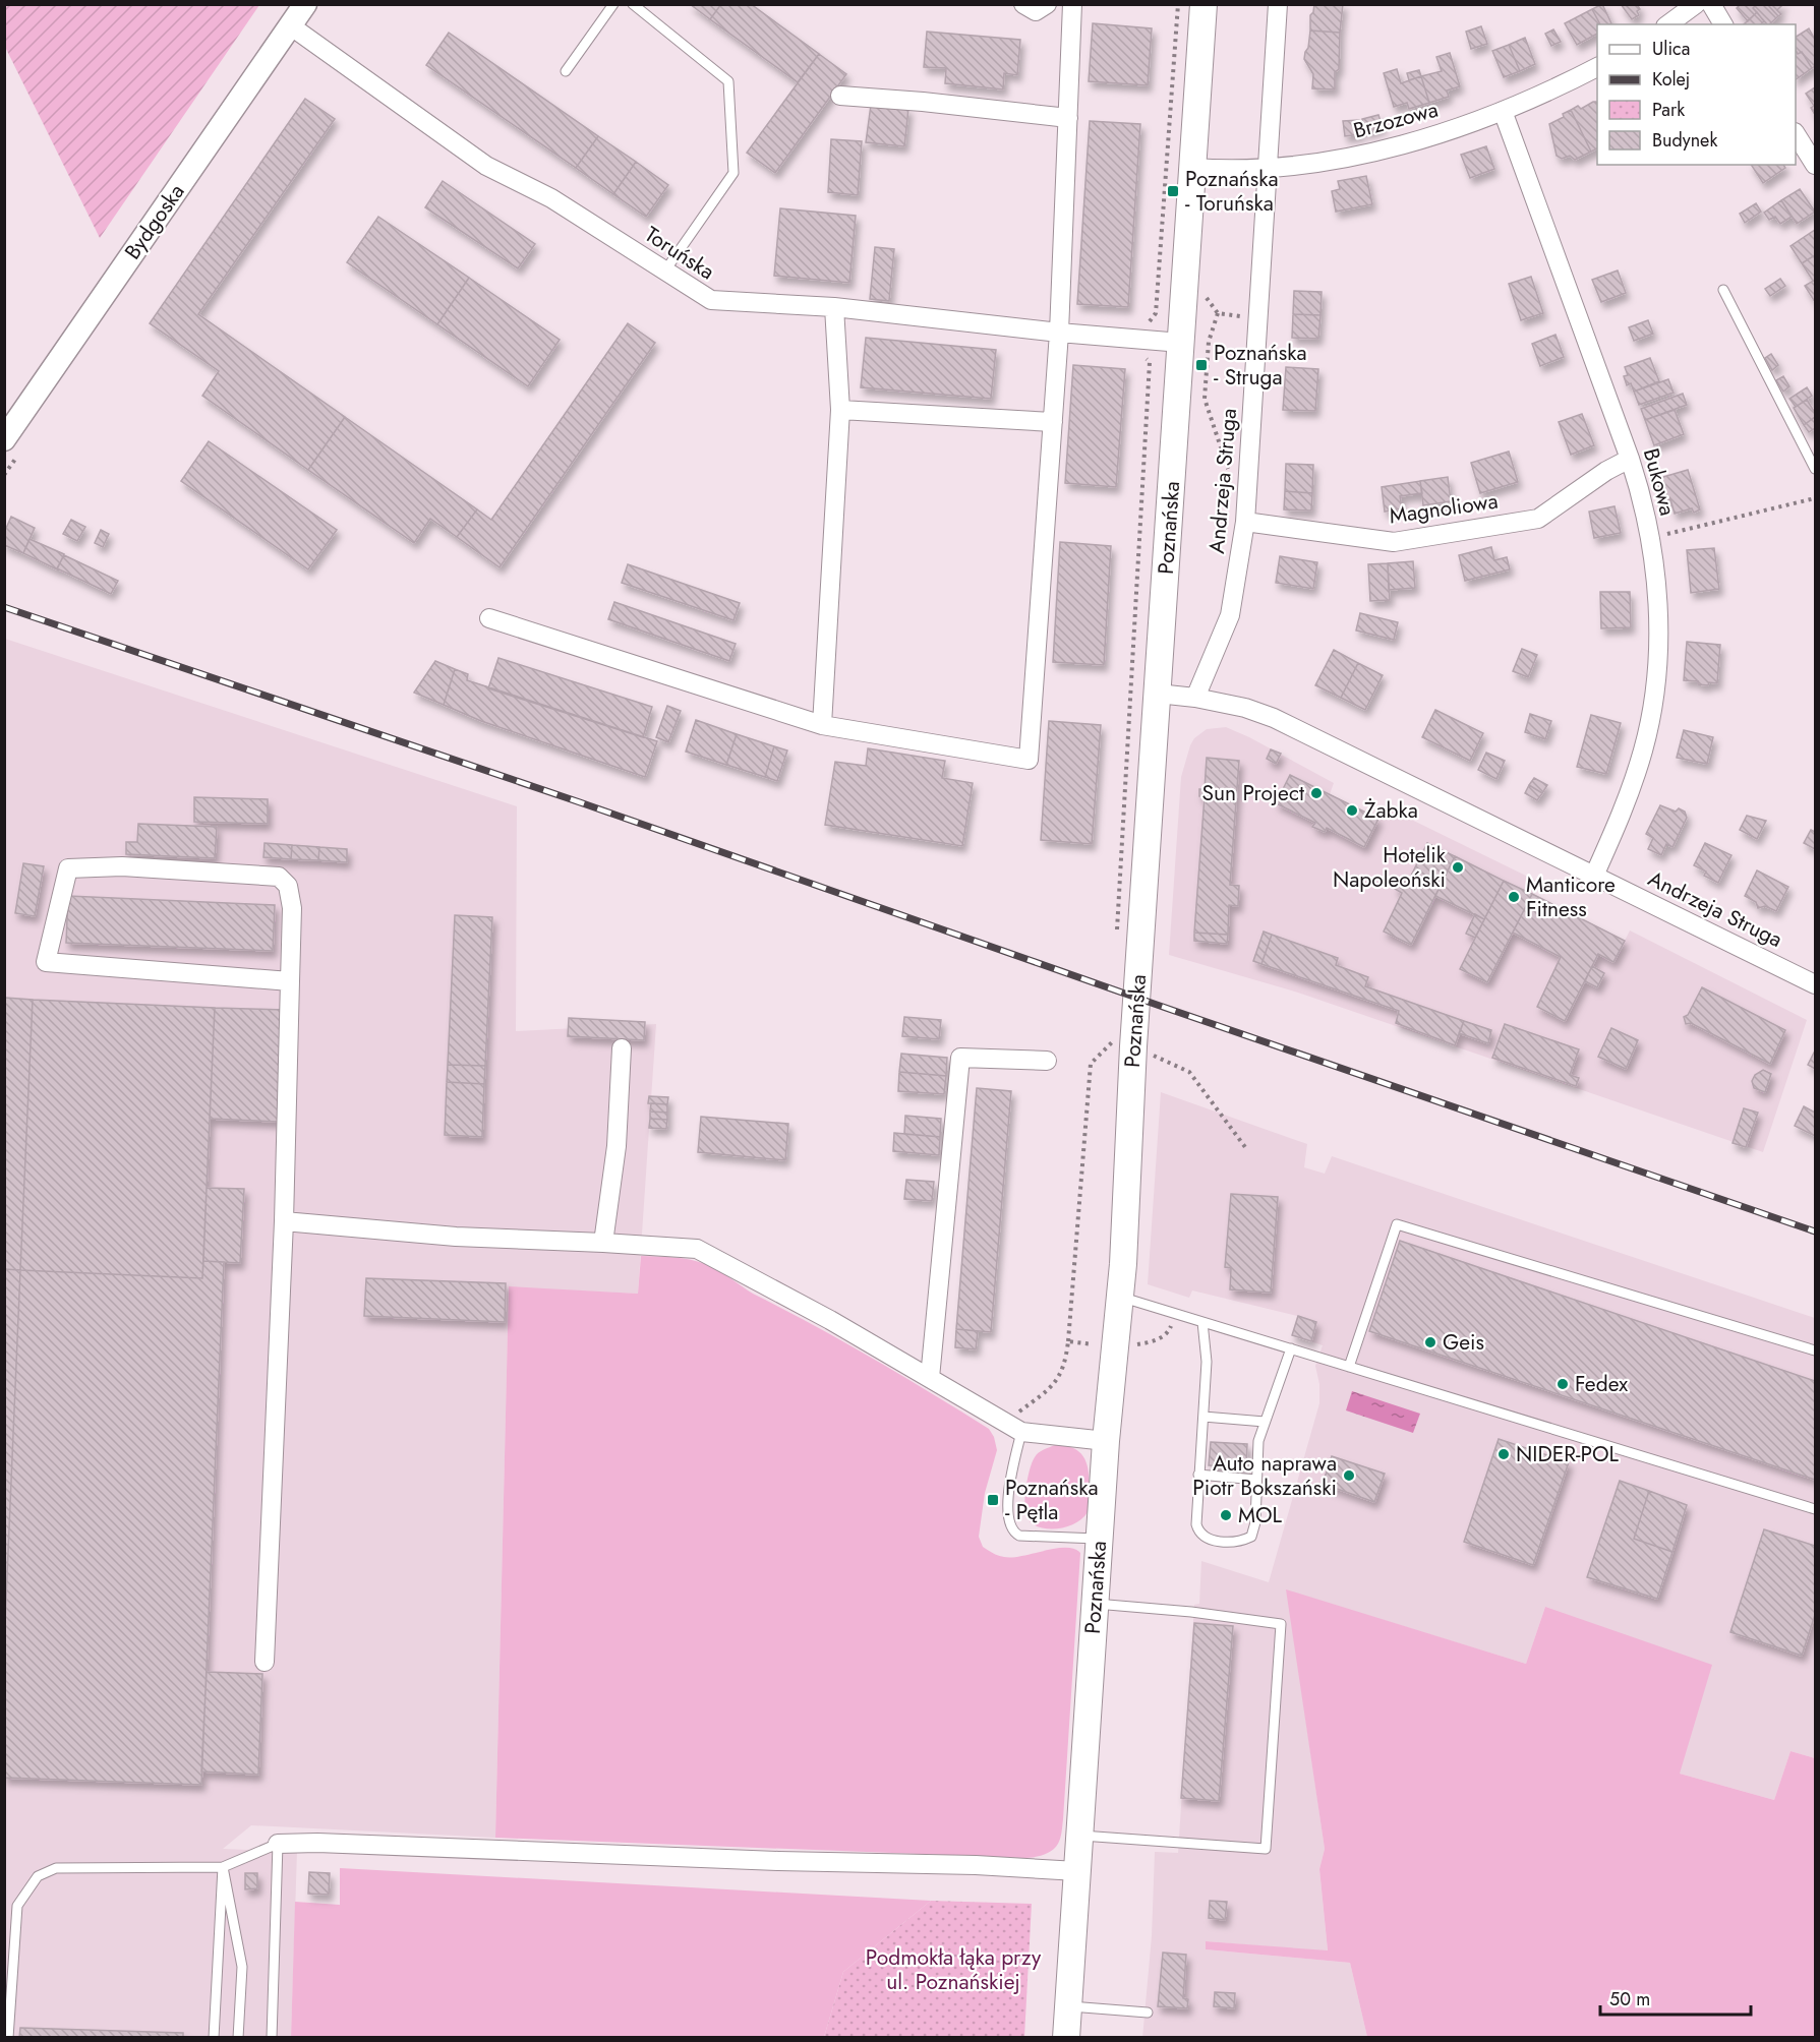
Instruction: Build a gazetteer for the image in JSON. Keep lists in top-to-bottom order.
{
  "streets": {
    "main road": ["Poznańska"],
    "street": [
      "Brzozowa",
      "Bydgoska",
      "Toruńska",
      "Andrzeja Struga",
      "Bukowa",
      "Magnoliowa"
    ]
  },
  "crossings": [
    ["Brzozowa", "Andrzeja Struga"],
    ["Brzozowa", "Bukowa"],
    ["Brzozowa", "Poznańska"],
    ["Bydgoska", "Toruńska"],
    ["Toruńska", "Poznańska"],
    ["Andrzeja Struga", "Bukowa"],
    ["Andrzeja Struga", "Magnoliowa"],
    ["Andrzeja Struga", "Poznańska"],
    ["Bukowa", "Magnoliowa"]
  ],
  "parks": ["Podmokła łąka przy ul. Poznańskiej"],
  "places": {
    "transit": ["Poznańska - Toruńska", "Poznańska - Struga", "Poznańska - Pętla"],
    "other": [
      "Sun Project",
      "Żabka",
      "Hotelik Napoleoński",
      "Manticore Fitness",
      "Geis",
      "Fedex",
      "NIDER-POL",
      "Auto naprawa Piotr Bokszański",
      "MOL"
    ]
  },
  "legend": [
    "Ulica",
    "Kolej",
    "Park",
    "Budynek"
  ],
  "scale_bar": "50 m"
}
